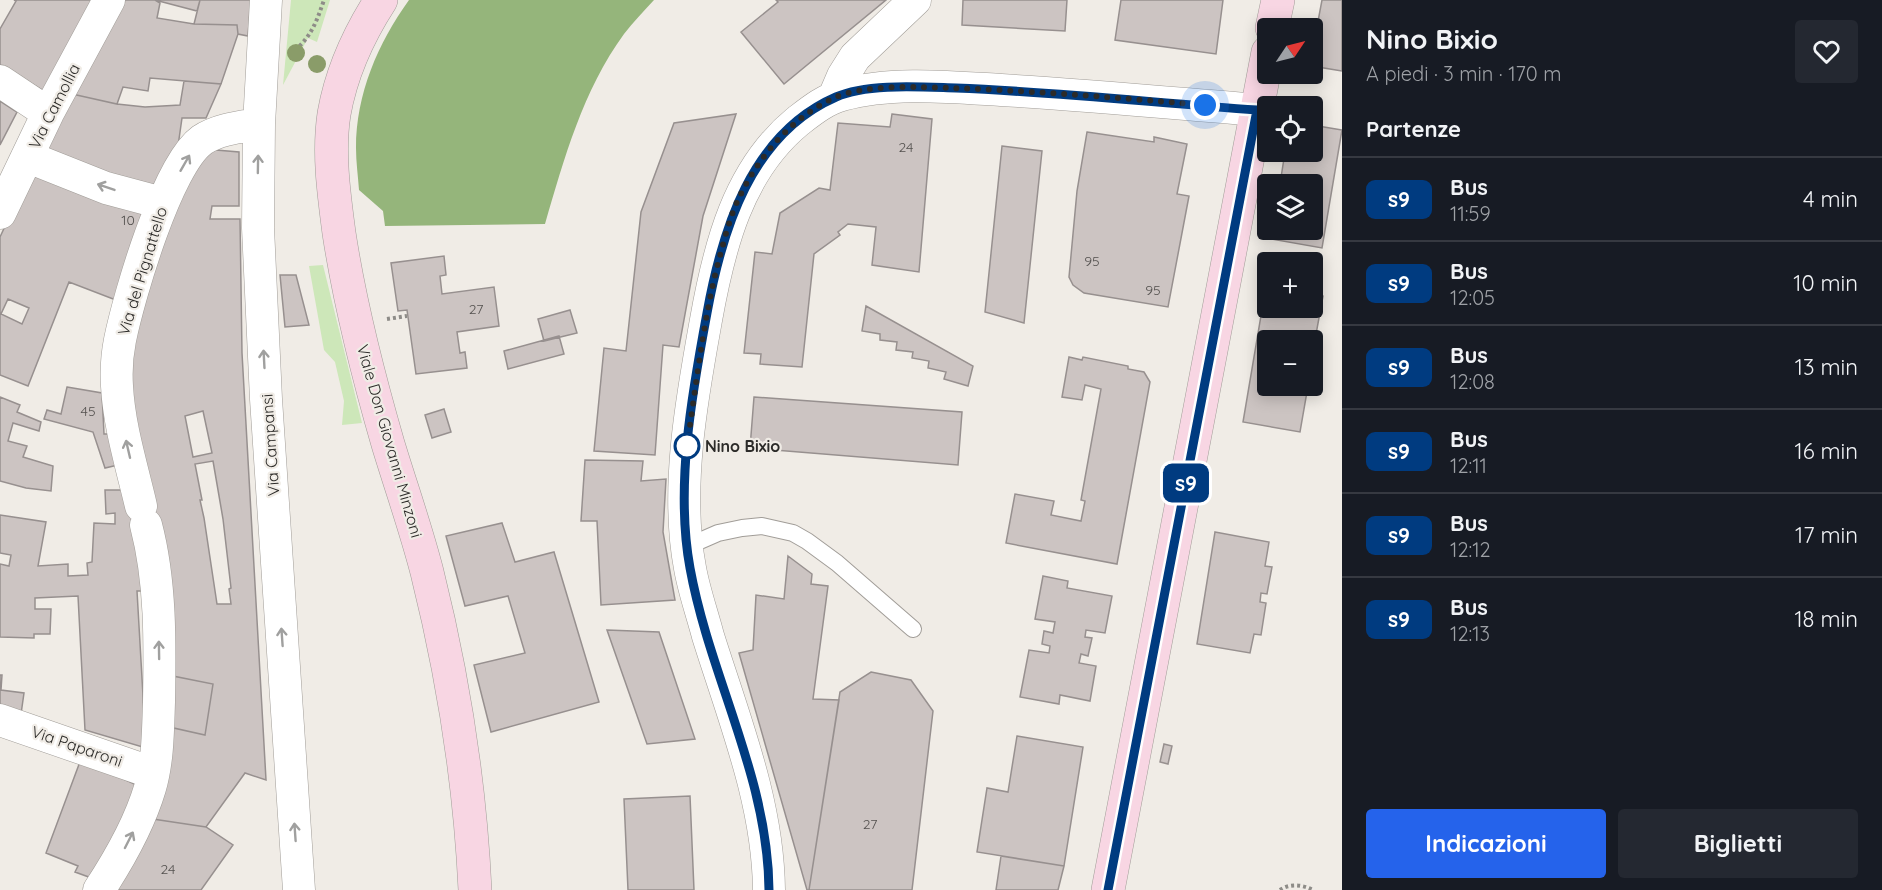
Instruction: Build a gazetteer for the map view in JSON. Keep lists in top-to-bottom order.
{
  "streets": {
    "main road": ["Viale Don Giovanni Minzoni"],
    "street": [
      "Via Camollia",
      "Via del Pignattello",
      "Via Campansi",
      "Via Paparoni"
    ]
  },
  "crossings": [
    ["Via del Pignattello", "Via Campansi"],
    ["Via del Pignattello", "Via Paparoni"]
  ],
  "one_way": ["Via del Pignattello", "Via Campansi"],
  "places": ["Nino Bixio"],
  "lines": ["bus line s9"],
  "house_numbers": [
    "24",
    "10",
    "95",
    "95",
    "27",
    "45",
    "27",
    "24"
  ],
  "north": "top right",
  "page": {
    "on_map": "s9",
    "heading": [
      ["Nino Bixio", "A piedi · 3 min · 170 m"],
      "Partenze"
    ],
    "map_buttons": ["+", "−"],
    "list": [
      {
        "mark": "s9",
        "name": "Bus",
        "note": "11:59",
        "value": "4 min"
      },
      {
        "mark": "s9",
        "name": "Bus",
        "note": "12:05",
        "value": "10 min"
      },
      {
        "mark": "s9",
        "name": "Bus",
        "note": "12:08",
        "value": "13 min"
      },
      {
        "mark": "s9",
        "name": "Bus",
        "note": "12:11",
        "value": "16 min"
      },
      {
        "mark": "s9",
        "name": "Bus",
        "note": "12:12",
        "value": "17 min"
      },
      {
        "mark": "s9",
        "name": "Bus",
        "note": "12:13",
        "value": "18 min"
      }
    ],
    "buttons": ["Indicazioni", "Biglietti"]
  }
}
